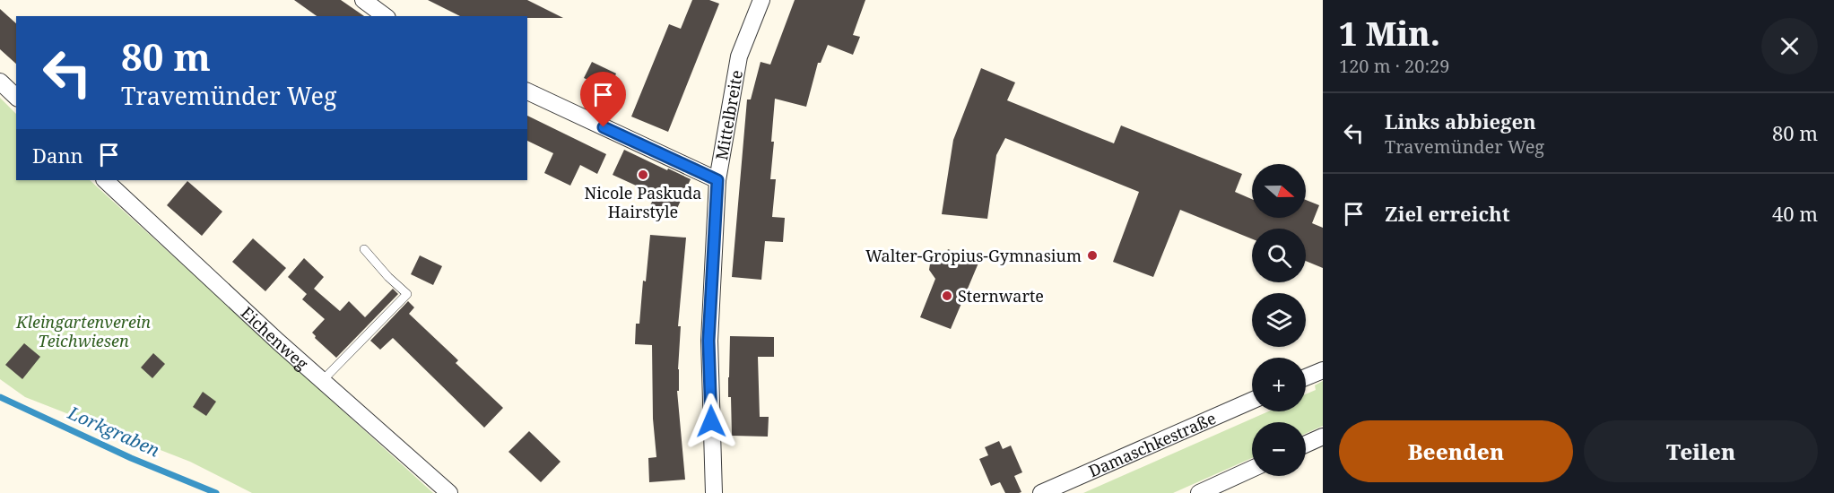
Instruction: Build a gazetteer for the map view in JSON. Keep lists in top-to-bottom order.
{
  "streets": {
    "street": ["Mittelbreite", "Eichenweg", "Damaschkestraße"]
  },
  "water": ["Lorkgraben"],
  "parks": ["Kleingartenverein Teichwiesen"],
  "places": ["Nicole Paskuda Hairstyle", "Walter-Gropius-Gymnasium", "Sternwarte"],
  "north": "right",
  "page": {
    "heading": ["1 Min.", "120 m · 20:29"],
    "turn": ["80 m", "Travemünder Weg"],
    "list": [
      {
        "name": "Links abbiegen",
        "note": "Travemünder Weg",
        "value": "80 m"
      },
      {
        "name": "Ziel erreicht",
        "value": "40 m"
      }
    ],
    "then": "Dann",
    "map_buttons": ["+", "−"],
    "buttons": ["Beenden", "Teilen"]
  }
}
